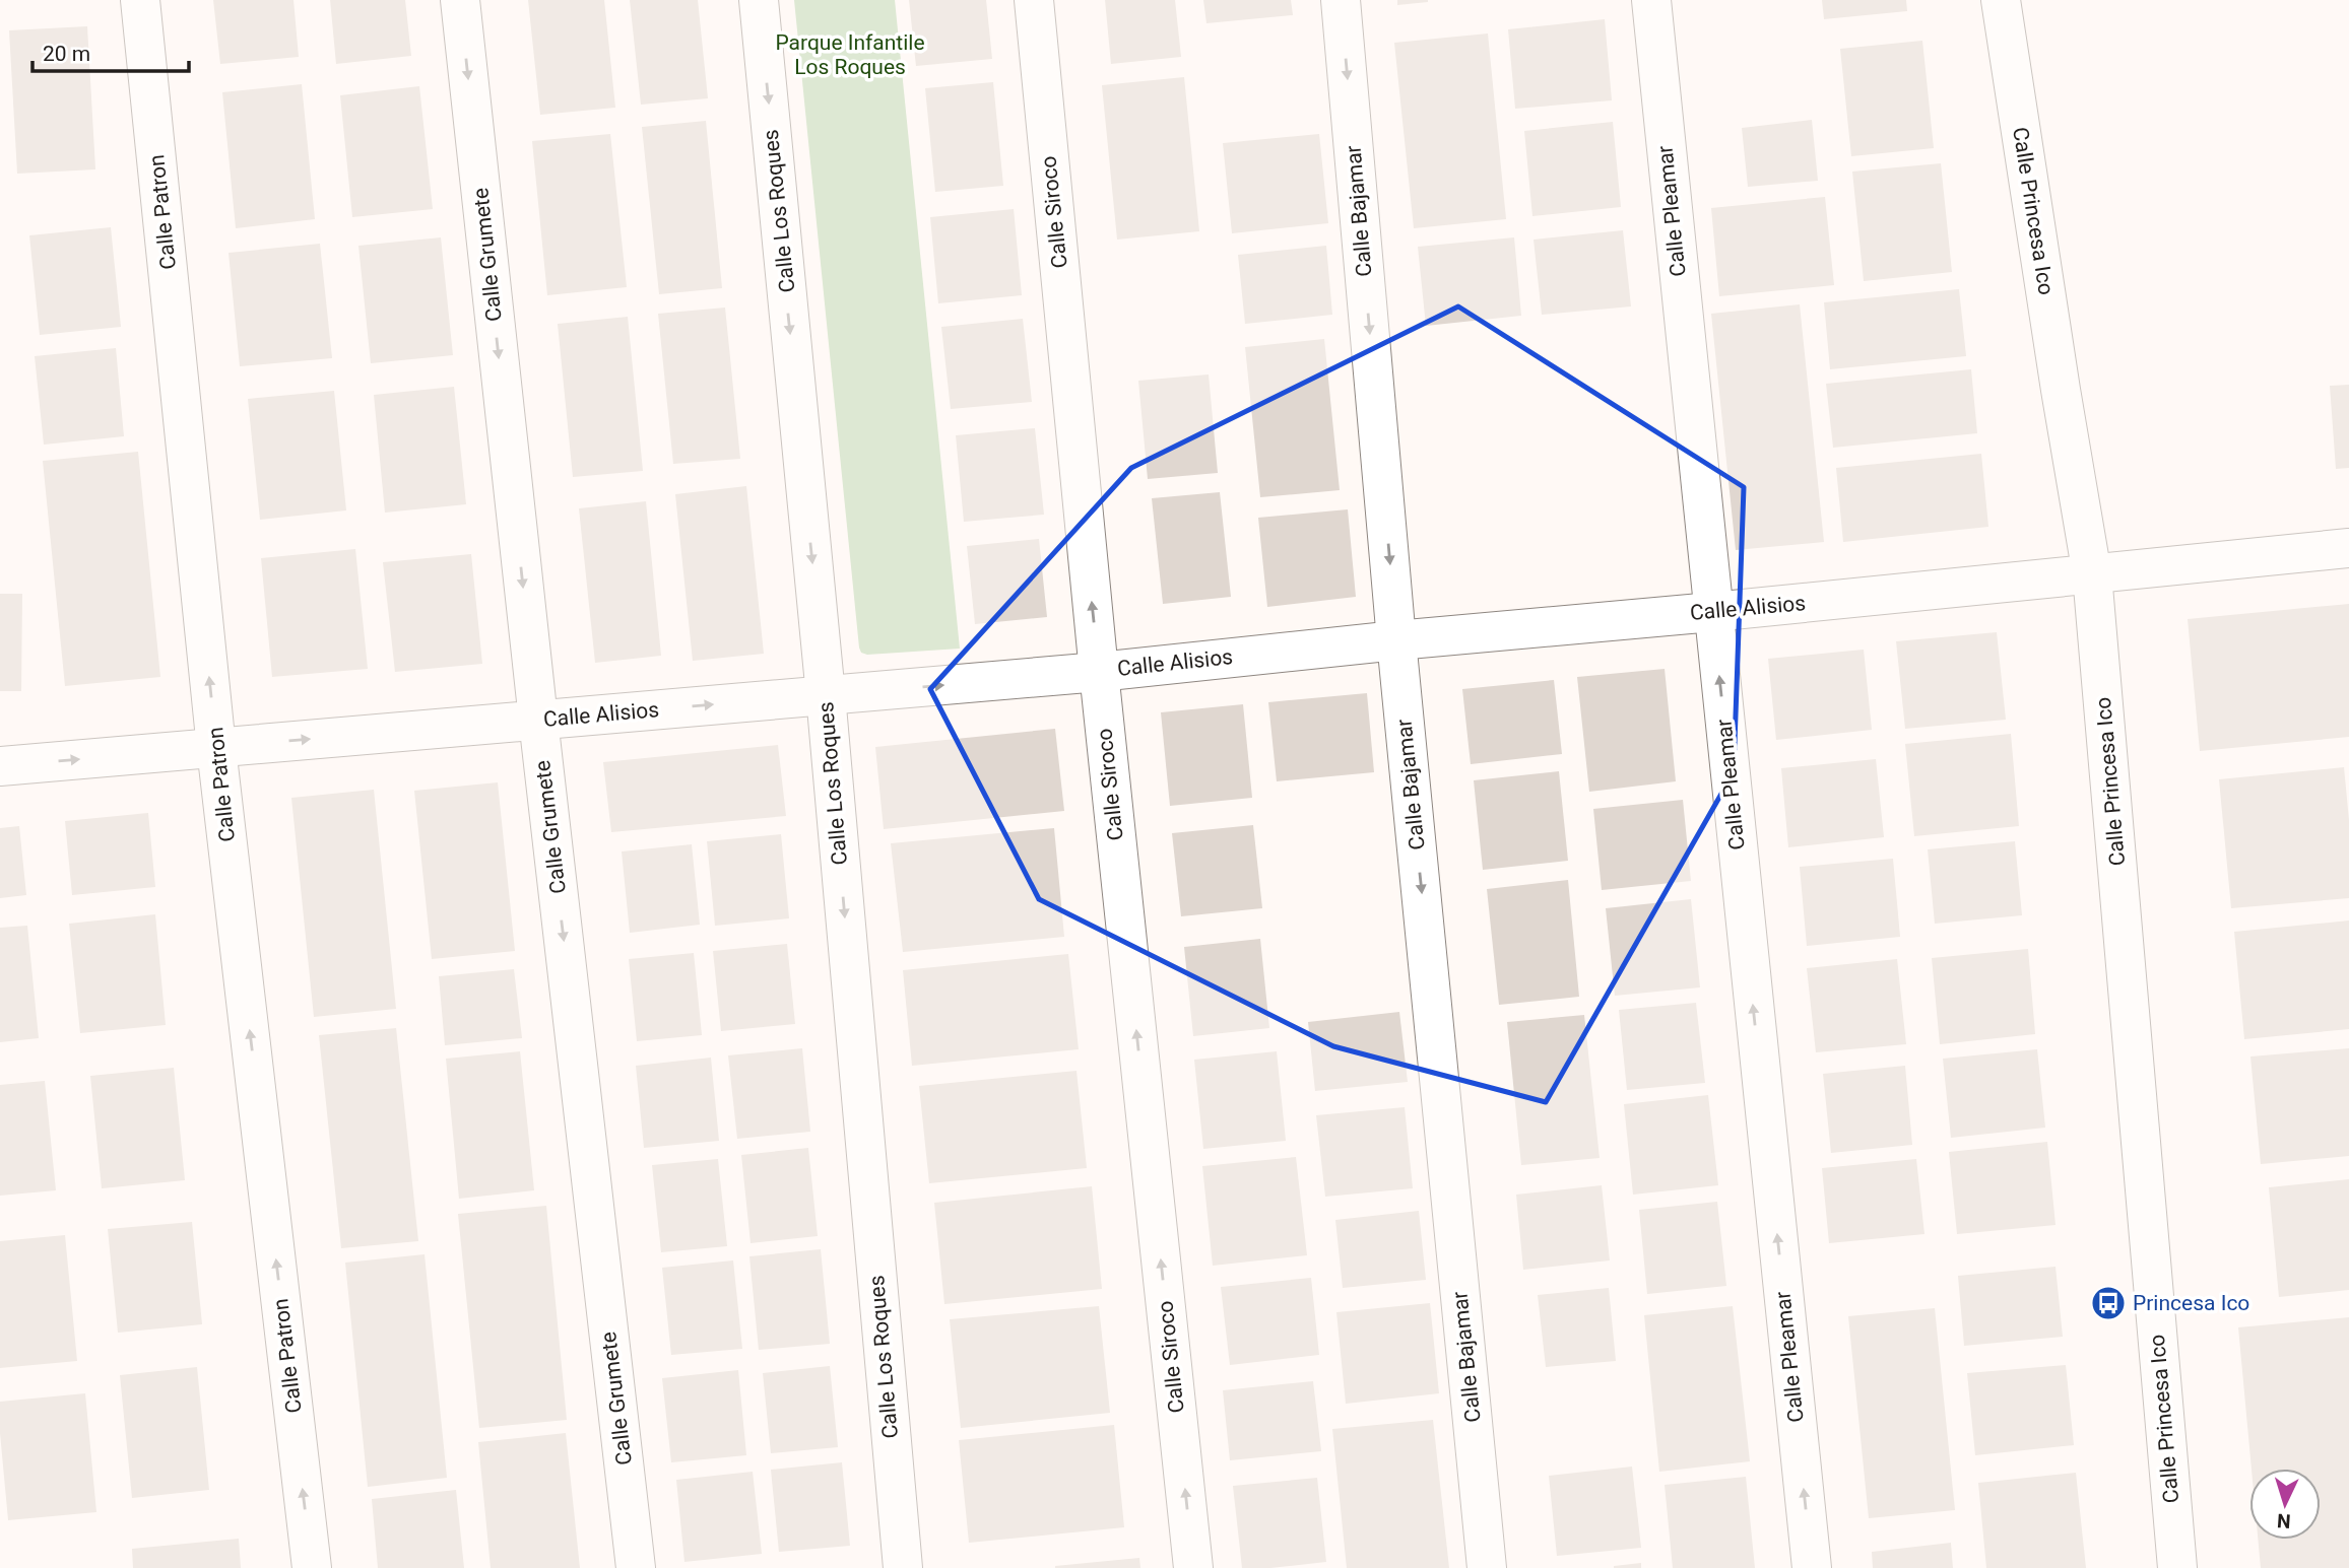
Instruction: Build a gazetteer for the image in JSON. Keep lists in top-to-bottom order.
{
  "streets": {
    "street": [
      "Calle Los Roques",
      "Calle Bajamar",
      "Calle Pleamar",
      "Calle Princesa Ico",
      "Calle Patron",
      "Calle Siroco",
      "Calle Grumete",
      "Calle Alisios"
    ]
  },
  "crossings": [
    ["Calle Los Roques", "Calle Alisios"],
    ["Calle Bajamar", "Calle Alisios"],
    ["Calle Pleamar", "Calle Alisios"],
    ["Calle Princesa Ico", "Calle Alisios"],
    ["Calle Patron", "Calle Alisios"],
    ["Calle Siroco", "Calle Alisios"],
    ["Calle Grumete", "Calle Alisios"]
  ],
  "one_way": [
    "Calle Los Roques",
    "Calle Bajamar",
    "Calle Pleamar",
    "Calle Patron",
    "Calle Siroco",
    "Calle Grumete",
    "Calle Alisios"
  ],
  "parks": ["Parque Infantile Los Roques"],
  "places": {
    "bus stop": ["Princesa Ico"]
  },
  "scale_bar": "20 m",
  "north": "bottom"
}
